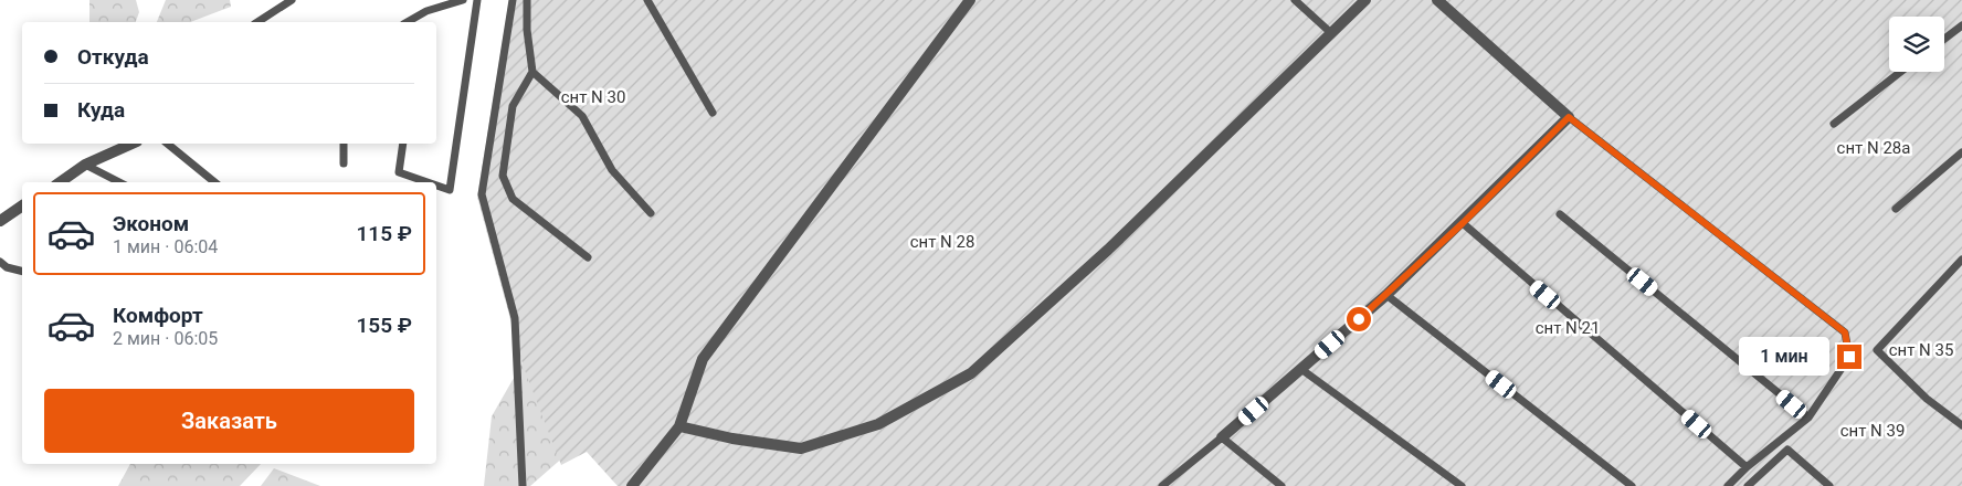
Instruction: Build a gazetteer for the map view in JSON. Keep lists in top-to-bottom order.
{
  "parks": [
    "снт N 30",
    "снт N 28а",
    "снт N 28",
    "снт N 21",
    "снт N 35",
    "снт N 39"
  ],
  "page": {
    "banner": ["Откуда", "Куда"],
    "list": [
      {
        "name": "Эконом",
        "note": "1 мин · 06:04",
        "value": "115 ₽"
      },
      {
        "name": "Комфорт",
        "note": "2 мин · 06:05",
        "value": "155 ₽"
      }
    ],
    "bubble": "1 мин",
    "buttons": "Заказать"
  }
}
